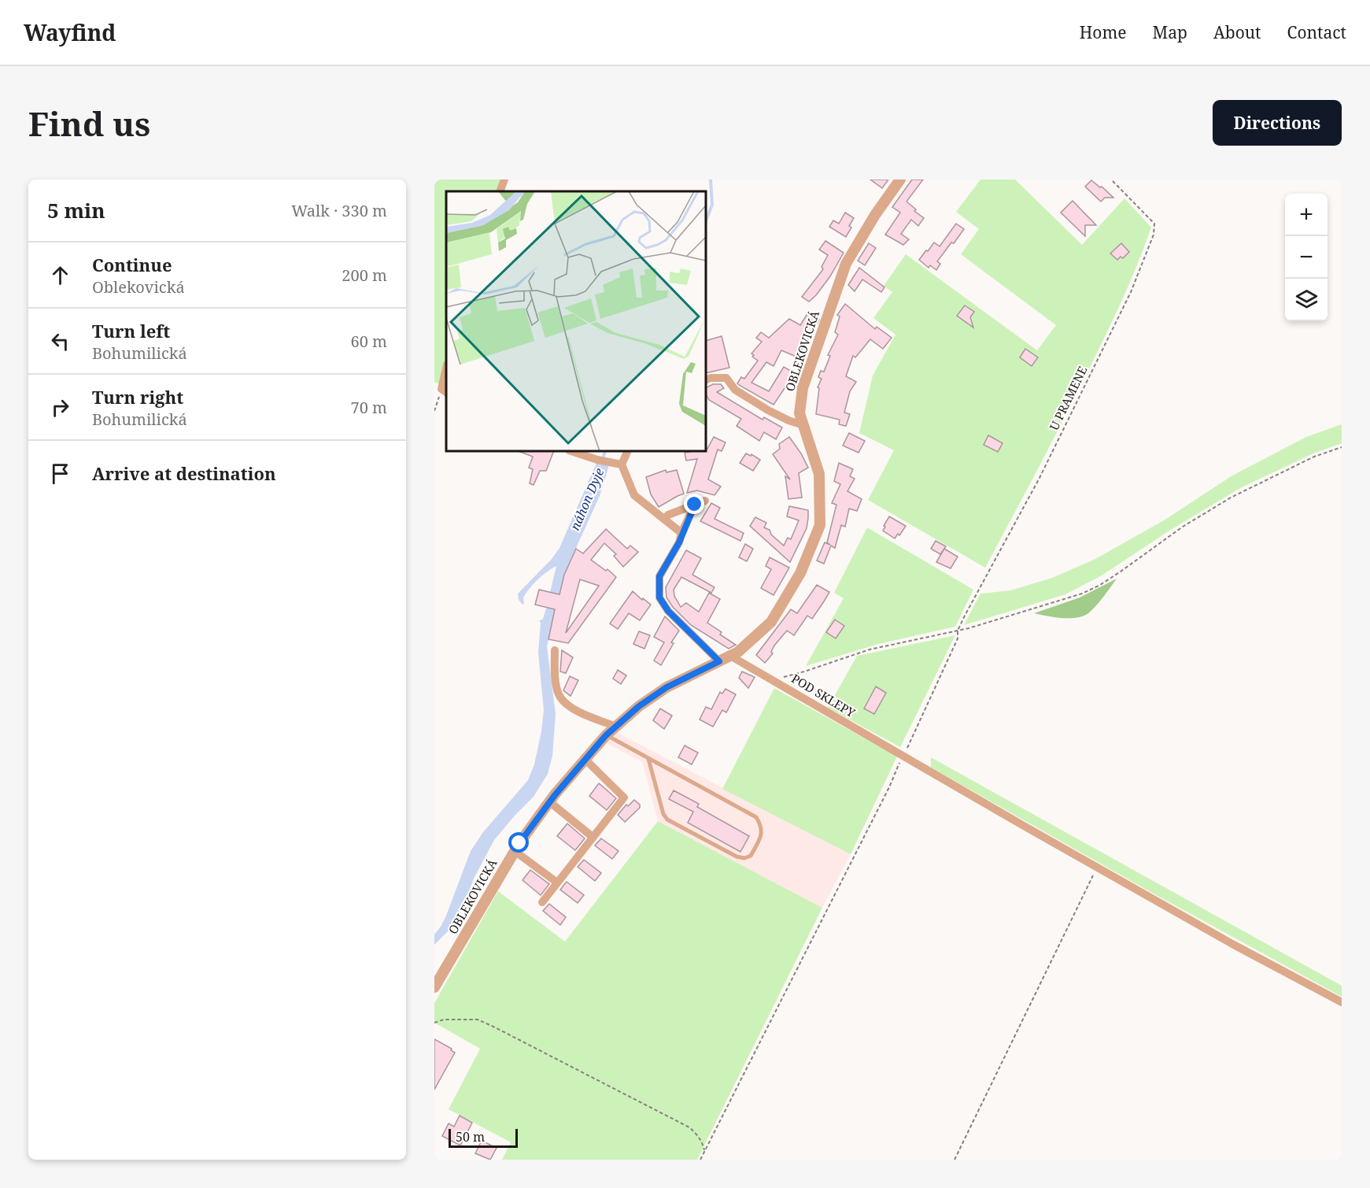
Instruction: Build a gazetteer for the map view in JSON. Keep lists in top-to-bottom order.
{
  "streets": {
    "street": ["OBLEKOVICKÁ", "POD SKLEPY"],
    "path": ["U PRAMENE"]
  },
  "crossings": [
    ["OBLEKOVICKÁ", "POD SKLEPY"],
    ["U PRAMENE", "POD SKLEPY"]
  ],
  "water": ["náhon Dyje"],
  "scale_bar": "50 m",
  "page": {
    "header": "Wayfind",
    "nav": [
      "Home",
      "Map",
      "About",
      "Contact"
    ],
    "buttons": "Directions",
    "title": "Find us",
    "heading": ["5 min", "Walk · 330 m"],
    "map_buttons": ["+", "−"],
    "list": [
      ["Continue", "Oblekovická", "200 m"],
      ["Turn left", "Bohumilická", "60 m"],
      ["Turn right", "Bohumilická", "70 m"],
      "Arrive at destination"
    ],
    "scale": "50 m"
  }
}
